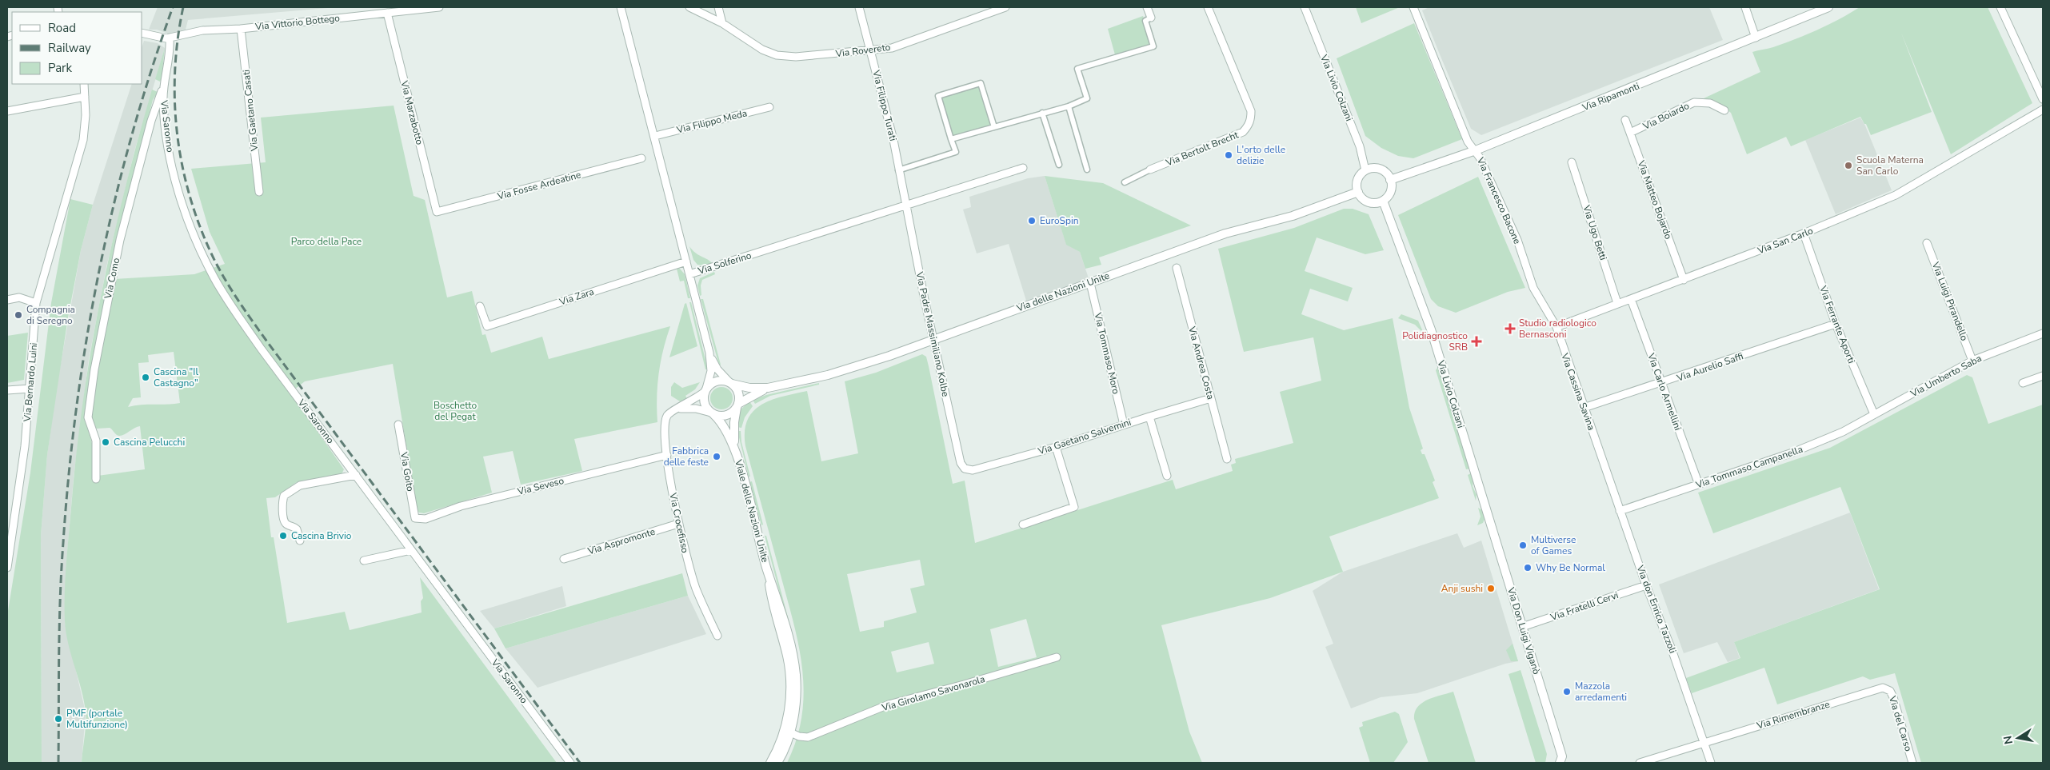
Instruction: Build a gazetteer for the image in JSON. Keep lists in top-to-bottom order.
{
  "streets": {
    "street": [
      "Via Vittorio Bottego",
      "Via Rovereto",
      "Via Livio Colzani",
      "Via Ripamonti",
      "Via Filippo Turati",
      "Via Gaetano Casati",
      "Via Marzabotto",
      "Via Boiardo",
      "Via Filippo Meda",
      "Via Saronno",
      "Via Bertolt Brecht",
      "Via Fosse Ardeatine",
      "Via Matteo Bojardo",
      "Via Francesco Bacone",
      "Via Ugo Betti",
      "Via San Carlo",
      "Via Solferino",
      "Via Como",
      "Via delle Nazioni Unite",
      "Via Zara",
      "Via Luigi Pirandello",
      "Via Ferrante Aporti",
      "Via Padre Massimiliano Kolbe",
      "Via Tommaso Moro",
      "Via Andrea Costa",
      "Via Aurelio Saffi",
      "Via Umberto Saba",
      "Via Bernardo Luini",
      "Via Cassina Savina",
      "Via Carlo Armellini",
      "Via Gaetano Salvemini",
      "Via Tommaso Campanella",
      "Via Goito",
      "Via Seveso",
      "Viale delle Nazioni Unite",
      "Via Crocefisso",
      "Via Aspromonte",
      "Via Fratelli Cervi",
      "Via don Enrico Tazzoli",
      "Via Don Luigi Viganò",
      "Via Girolamo Savonarola",
      "Via Rimembranze",
      "Via del Carso"
    ]
  },
  "crossings": [
    ["Via Vittorio Bottego", "Via Gaetano Casati"],
    ["Via Vittorio Bottego", "Via Marzabotto"],
    ["Via Vittorio Bottego", "Via Saronno"],
    ["Via Rovereto", "Via Filippo Turati"],
    ["Via Livio Colzani", "Via Ripamonti"],
    ["Via Livio Colzani", "Via delle Nazioni Unite"],
    ["Via Livio Colzani", "Via Don Luigi Viganò"],
    ["Via Ripamonti", "Via Francesco Bacone"],
    ["Via Ripamonti", "Via delle Nazioni Unite"],
    ["Via Filippo Turati", "Via Solferino"],
    ["Via Filippo Turati", "Via Padre Massimiliano Kolbe"],
    ["Via Marzabotto", "Via Fosse Ardeatine"],
    ["Via Boiardo", "Via Matteo Bojardo"],
    ["Via Filippo Meda", "Via Solferino"],
    ["Via Saronno", "Via Como"],
    ["Via Matteo Bojardo", "Via San Carlo"],
    ["Via Francesco Bacone", "Via San Carlo"],
    ["Via Francesco Bacone", "Via Cassina Savina"],
    ["Via Ugo Betti", "Via San Carlo"],
    ["Via San Carlo", "Via Ferrante Aporti"],
    ["Via San Carlo", "Via Cassina Savina"],
    ["Via San Carlo", "Via Carlo Armellini"],
    ["Via Solferino", "Via Zara"],
    ["Via Solferino", "Via Padre Massimiliano Kolbe"],
    ["Via delle Nazioni Unite", "Via Padre Massimiliano Kolbe"],
    ["Via delle Nazioni Unite", "Via Tommaso Moro"],
    ["Via Luigi Pirandello", "Via Umberto Saba"],
    ["Via Ferrante Aporti", "Via Aurelio Saffi"],
    ["Via Ferrante Aporti", "Via Umberto Saba"],
    ["Via Ferrante Aporti", "Via Tommaso Campanella"],
    ["Via Padre Massimiliano Kolbe", "Via Gaetano Salvemini"],
    ["Via Tommaso Moro", "Via Gaetano Salvemini"],
    ["Via Andrea Costa", "Via Gaetano Salvemini"],
    ["Via Aurelio Saffi", "Via Cassina Savina"],
    ["Via Aurelio Saffi", "Via Carlo Armellini"],
    ["Via Umberto Saba", "Via Tommaso Campanella"],
    ["Via Cassina Savina", "Via don Enrico Tazzoli"],
    ["Via Carlo Armellini", "Via Tommaso Campanella"],
    ["Via Tommaso Campanella", "Via don Enrico Tazzoli"],
    ["Via Goito", "Via Seveso"],
    ["Via Seveso", "Via Crocefisso"],
    ["Viale delle Nazioni Unite", "Via Girolamo Savonarola"],
    ["Via Crocefisso", "Via Aspromonte"],
    ["Via Fratelli Cervi", "Via don Enrico Tazzoli"],
    ["Via Fratelli Cervi", "Via Don Luigi Viganò"],
    ["Via don Enrico Tazzoli", "Via Rimembranze"],
    ["Via Rimembranze", "Via del Carso"]
  ],
  "parks": ["Parco della Pace", "Boschetto del Pegat"],
  "places": {
    "other": [
      "L'orto delle delizie",
      "Scuola Materna San Carlo",
      "EuroSpin",
      "Compagnia di Seregno",
      "Cascina \"Il Castagno\"",
      "Cascina Pelucchi",
      "Fabbrica delle feste",
      "Cascina Brivio",
      "Multiverse of Games",
      "Why Be Normal",
      "Anji sushi",
      "Mazzola arredamenti",
      "PMF (portale Multifunzione)"
    ],
    "health": ["Studio radiologico Bernasconi", "Polidiagnostico SRB"]
  },
  "legend": ["Road", "Railway", "Park"],
  "north": "left"
}
